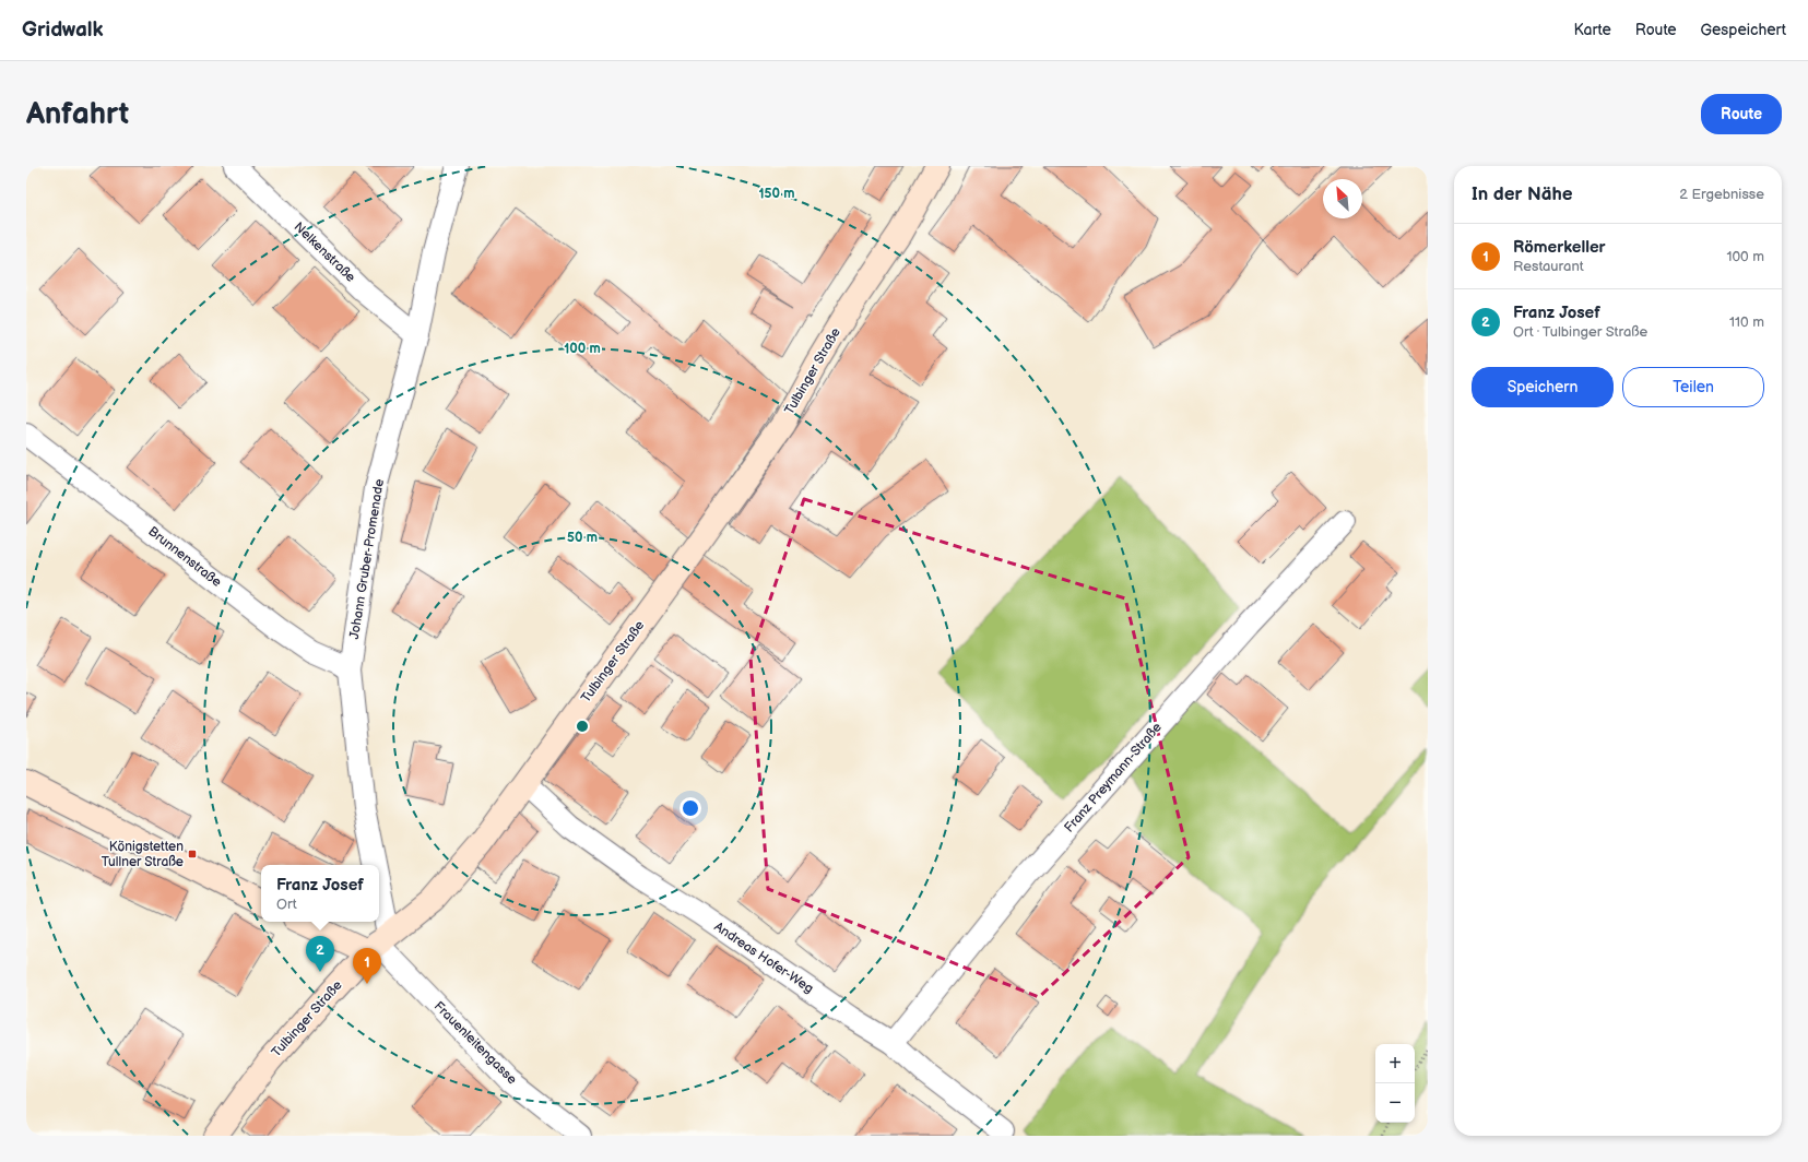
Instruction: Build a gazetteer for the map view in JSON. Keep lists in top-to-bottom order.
{
  "streets": {
    "main road": ["Tulbinger Straße"],
    "street": [
      "Nelkenstraße",
      "Brunnenstraße",
      "Johann Gruber-Promenade",
      "Franz Preymann-Straße",
      "Andreas Hofer-Weg",
      "Frauenleitengasse"
    ]
  },
  "crossings": [
    ["Nelkenstraße", "Johann Gruber-Promenade"],
    ["Tulbinger Straße", "Johann Gruber-Promenade"],
    ["Tulbinger Straße", "Andreas Hofer-Weg"],
    ["Tulbinger Straße", "Frauenleitengasse"],
    ["Brunnenstraße", "Johann Gruber-Promenade"],
    ["Johann Gruber-Promenade", "Frauenleitengasse"],
    ["Franz Preymann-Straße", "Andreas Hofer-Weg"]
  ],
  "places": {
    "transit": ["Königstetten Tullner Straße"]
  },
  "north": "top left",
  "page": {
    "header": "Gridwalk",
    "nav": ["Karte", "Route", "Gespeichert"],
    "buttons": [
      "Route",
      ["Speichern", "Teilen"]
    ],
    "title": "Anfahrt",
    "heading": ["In der Nähe", "2 Ergebnisse"],
    "list": [
      {
        "mark": "1",
        "name": "Römerkeller",
        "note": "Restaurant",
        "value": "100 m"
      },
      {
        "mark": "2",
        "name": "Franz Josef",
        "note": "Ort · Tulbinger Straße",
        "value": "110 m"
      }
    ],
    "popup": ["Franz Josef", "Ort"],
    "pins": ["2", "1"],
    "map_buttons": ["+", "−"]
  },
  "rings": ["150 m", "100 m", "50 m"]
}
